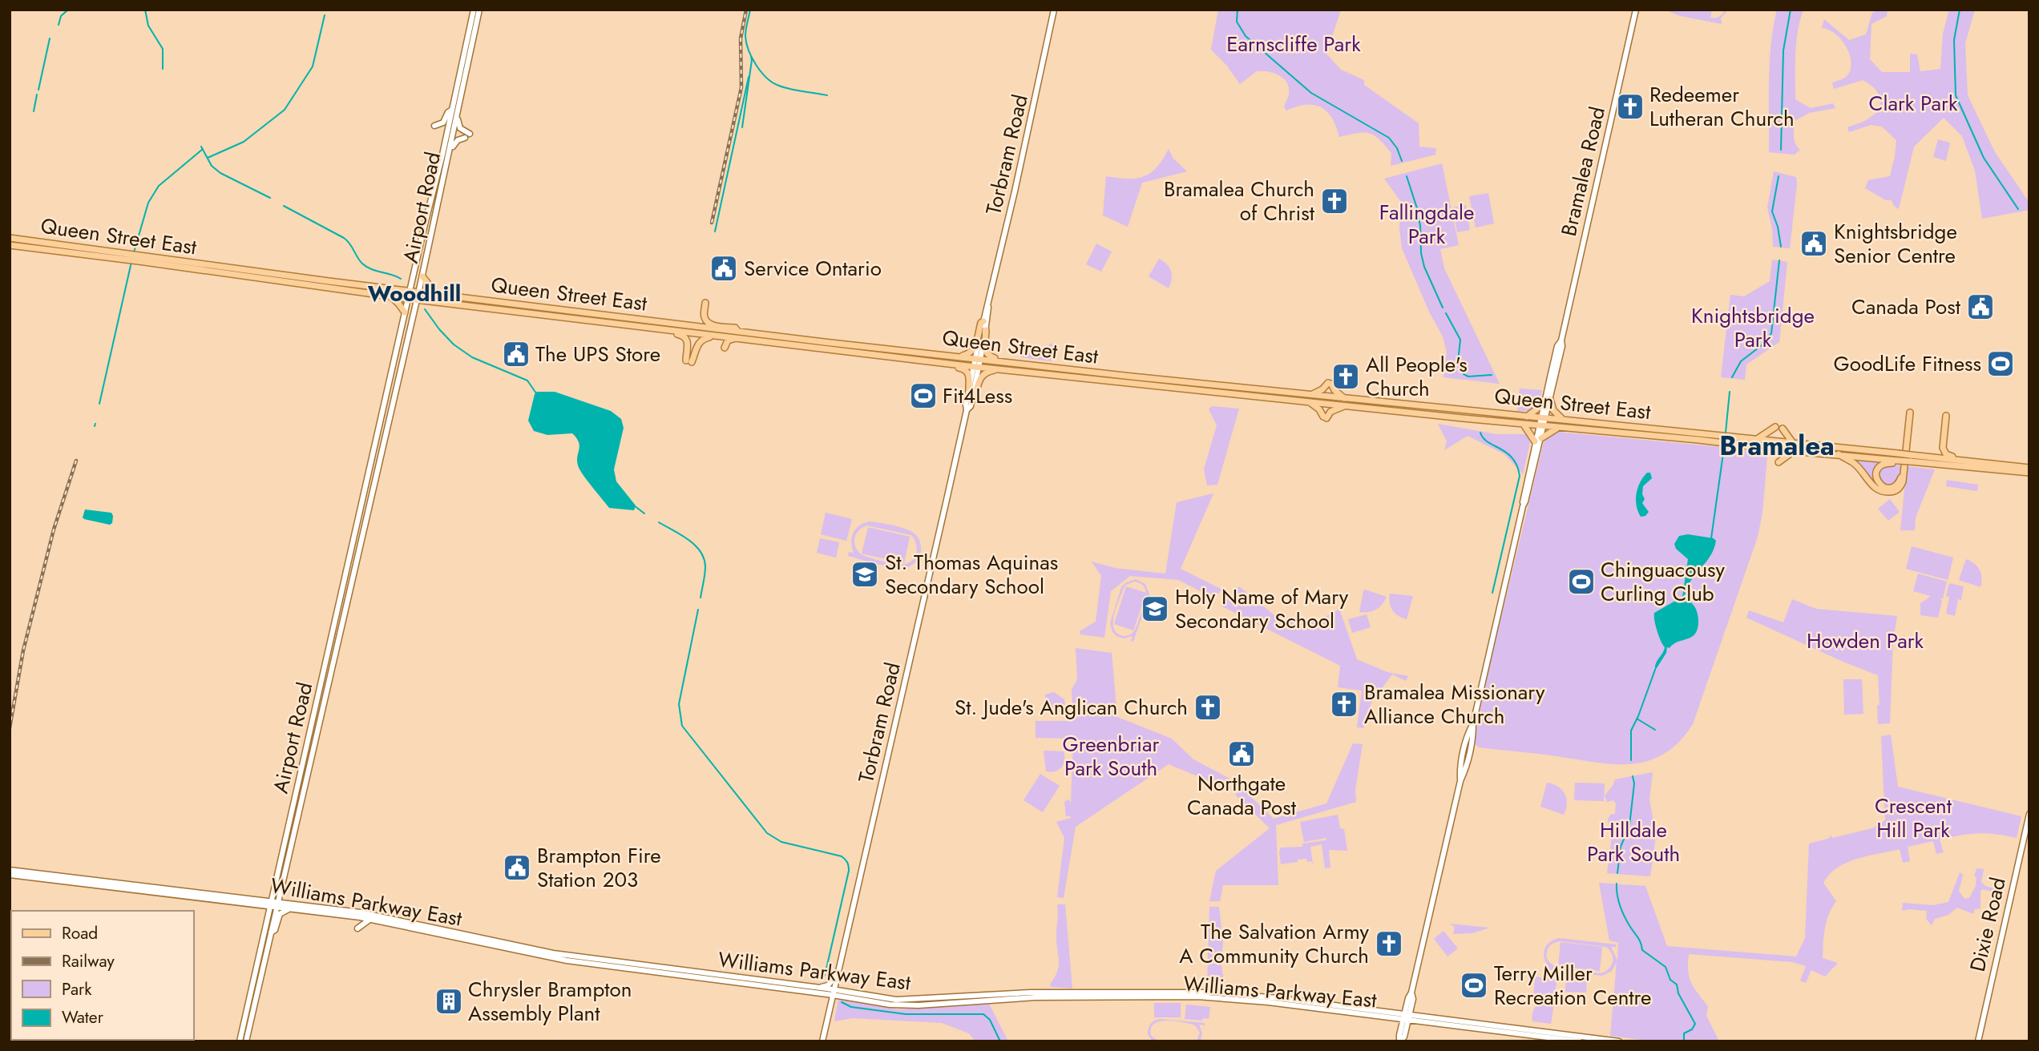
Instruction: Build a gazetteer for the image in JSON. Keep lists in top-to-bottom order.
{
  "streets": {
    "main road": [
      "Torbram Road",
      "Bramalea Road",
      "Airport Road",
      "Queen Street East",
      "Williams Parkway East",
      "Dixie Road"
    ]
  },
  "crossings": [
    ["Torbram Road", "Queen Street East"],
    ["Torbram Road", "Williams Parkway East"],
    ["Bramalea Road", "Queen Street East"],
    ["Bramalea Road", "Williams Parkway East"],
    ["Airport Road", "Queen Street East"],
    ["Airport Road", "Williams Parkway East"]
  ],
  "districts": ["Woodhill", "Bramalea"],
  "parks": [
    "Earnscliffe Park",
    "Clark Park",
    "Fallingdale Park",
    "Knightsbridge Park",
    "Howden Park",
    "Greenbriar Park South",
    "Crescent Hill Park",
    "Hilldale Park South"
  ],
  "places": {
    "church": [
      "Redeemer Lutheran Church",
      "Bramalea Church of Christ",
      "All People's Church",
      "Bramalea Missionary Alliance Church",
      "St. Jude's Anglican Church",
      "The Salvation Army A Community Church"
    ],
    "public building": [
      "Knightsbridge Senior Centre",
      "Service Ontario",
      "Canada Post",
      "The UPS Store",
      "Northgate Canada Post",
      "Brampton Fire Station 203"
    ],
    "sports": [
      "GoodLife Fitness",
      "Fit4Less",
      "Chinguacousy Curling Club",
      "Terry Miller Recreation Centre"
    ],
    "school or university": ["St. Thomas Aquinas Secondary School", "Holy Name of Mary Secondary School"],
    "building": ["Chrysler Brampton Assembly Plant"]
  },
  "legend": [
    "Road",
    "Railway",
    "Park",
    "Water"
  ]
}
